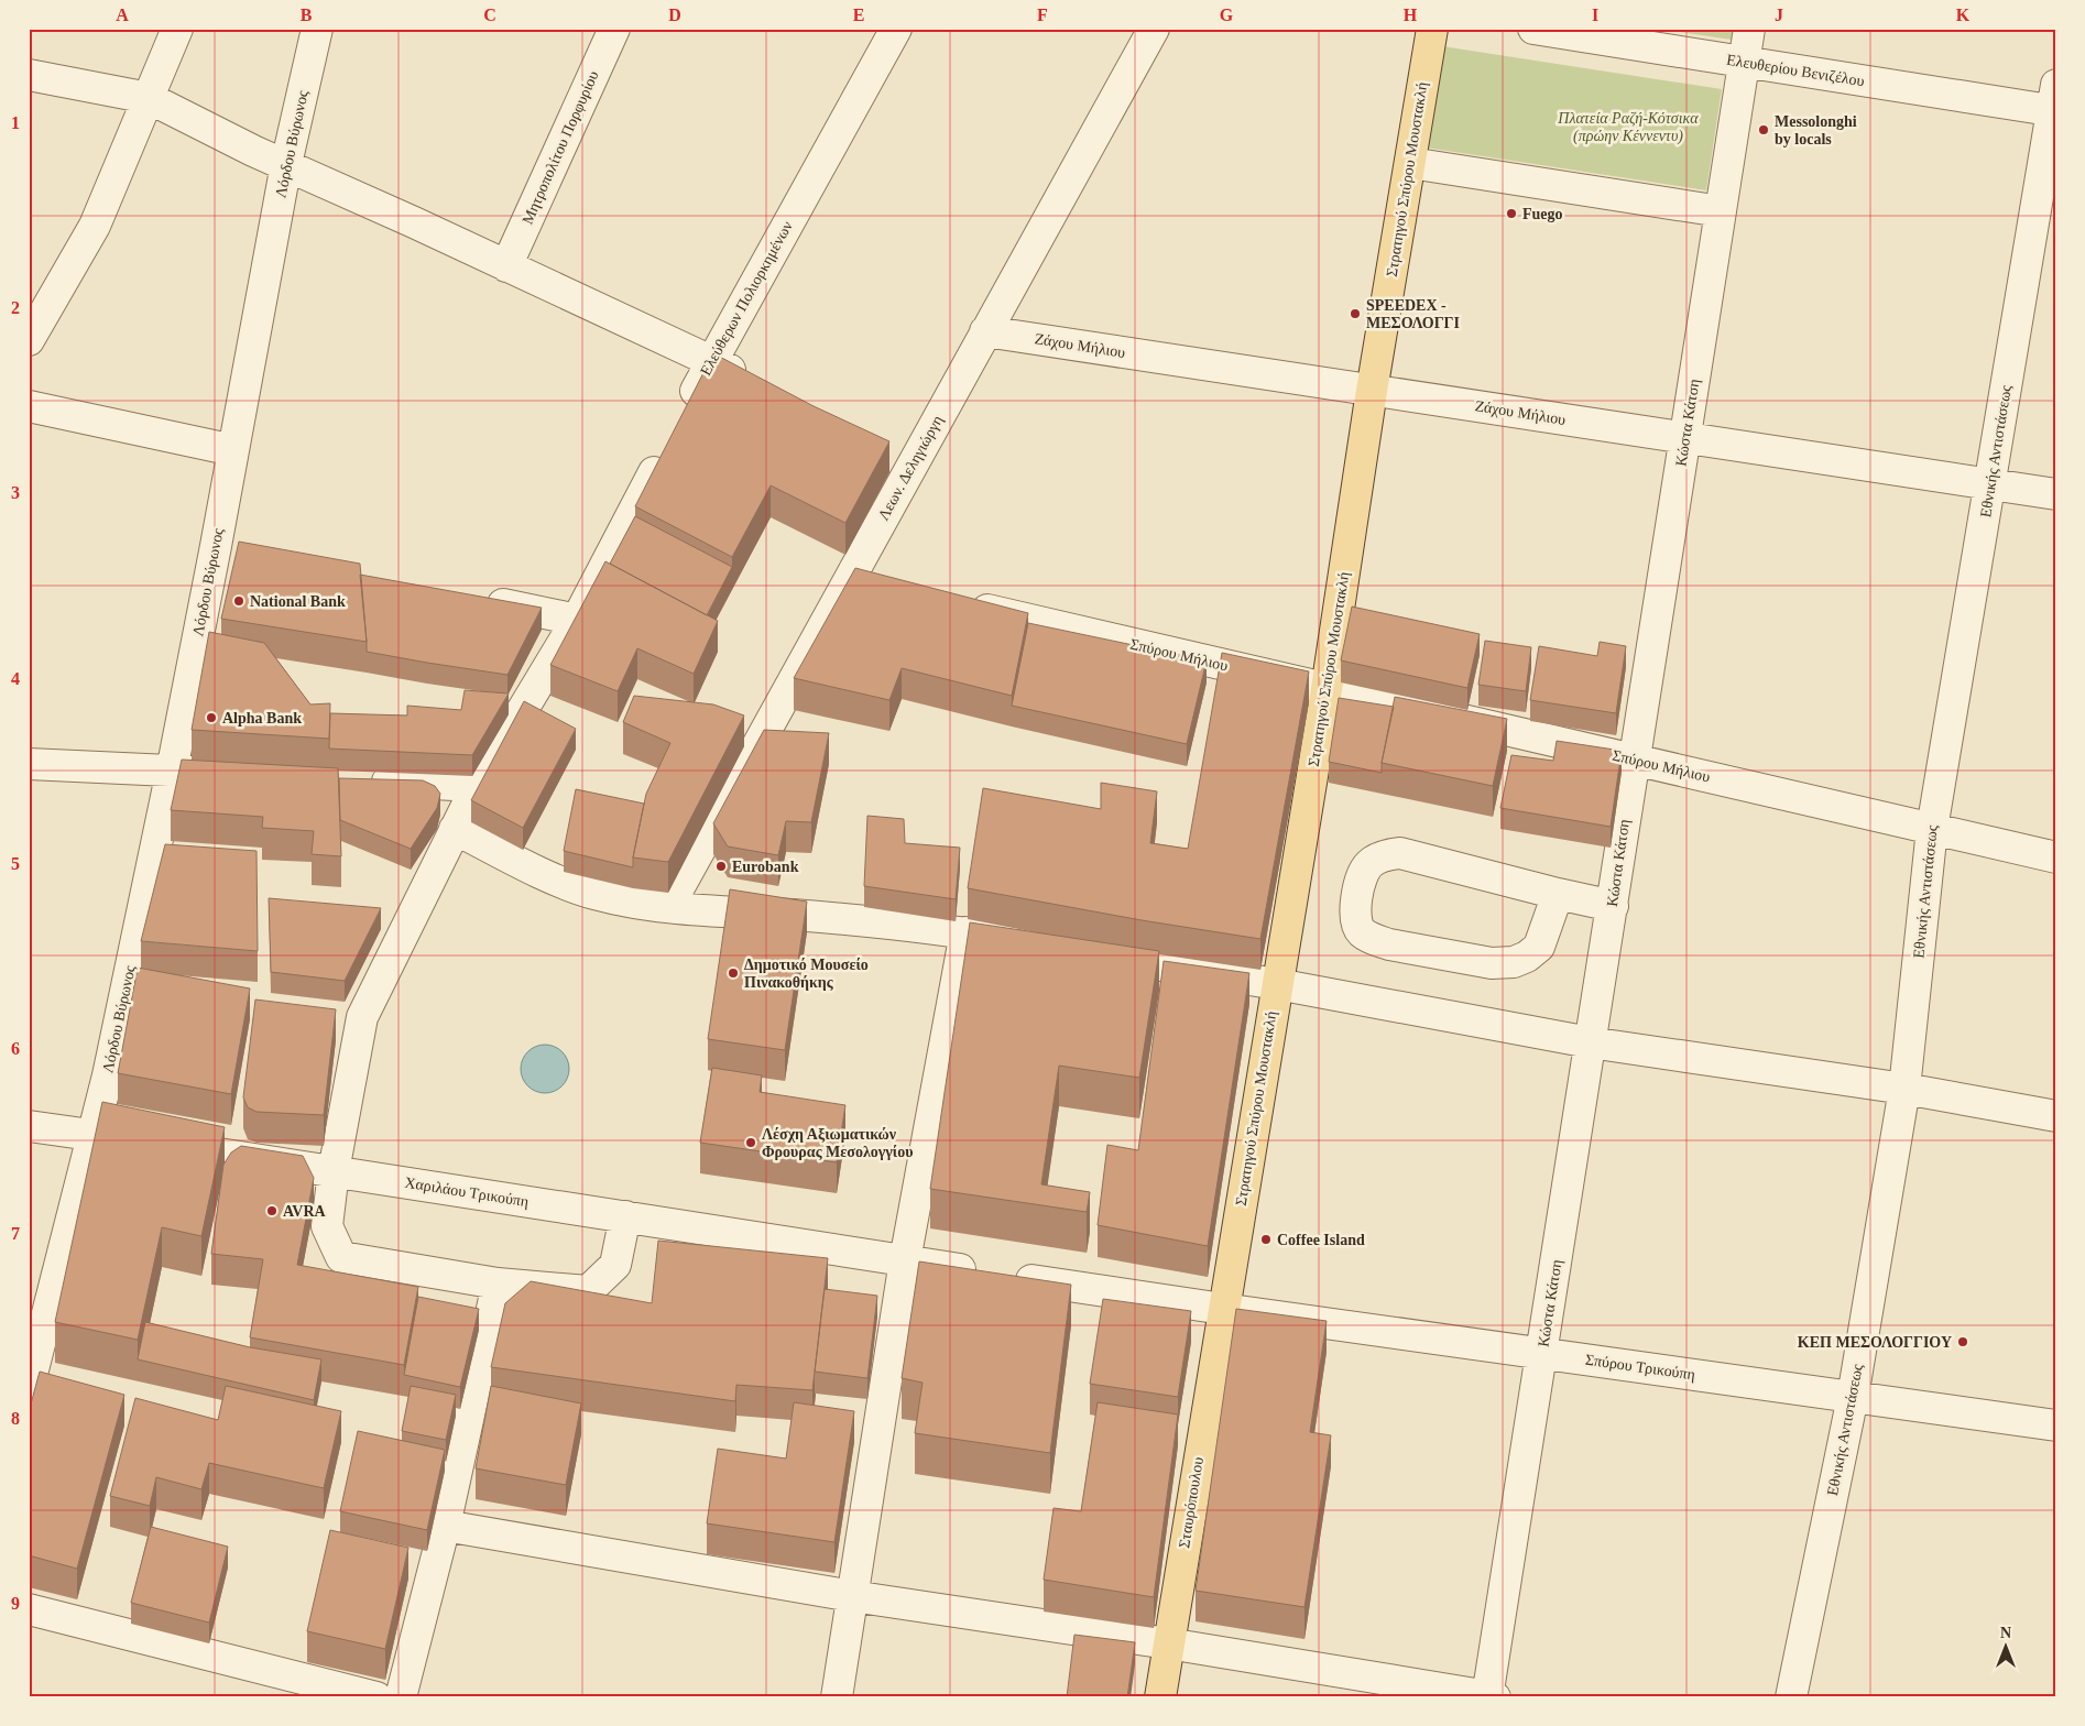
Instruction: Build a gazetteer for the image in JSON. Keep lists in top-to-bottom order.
{
  "streets": {
    "main road": ["Στρατηγού Σπύρου Μουστακλή", "Σταυρόπουλου"],
    "street": [
      "Ελευθερίου Βενιζέλου",
      "Λόρδου Βύρωνος",
      "Μητροπολίτου Πορφυρίου",
      "Ελεύθερων Πολιορκημένων",
      "Ζάχου Μήλιου",
      "Κώστα Κάτση",
      "Εθνικής Αντιστάσεως",
      "Λεων. Δεληγιώργη",
      "Σπύρου Μήλιου",
      "Χαριλάου Τρικούπη",
      "Σπύρου Τρικούπη"
    ]
  },
  "crossings": [
    ["Ελευθερίου Βενιζέλου", "Κώστα Κάτση"],
    ["Ελευθερίου Βενιζέλου", "Εθνικής Αντιστάσεως"],
    ["Λόρδου Βύρωνος", "Χαριλάου Τρικούπη"],
    ["Στρατηγού Σπύρου Μουστακλή", "Ζάχου Μήλιου"],
    ["Στρατηγού Σπύρου Μουστακλή", "Σπύρου Μήλιου"],
    ["Στρατηγού Σπύρου Μουστακλή", "Σπύρου Τρικούπη"],
    ["Στρατηγού Σπύρου Μουστακλή", "Σταυρόπουλου"],
    ["Ζάχου Μήλιου", "Κώστα Κάτση"],
    ["Ζάχου Μήλιου", "Εθνικής Αντιστάσεως"],
    ["Ζάχου Μήλιου", "Λεων. Δεληγιώργη"],
    ["Κώστα Κάτση", "Σπύρου Μήλιου"],
    ["Κώστα Κάτση", "Σπύρου Τρικούπη"],
    ["Εθνικής Αντιστάσεως", "Σπύρου Μήλιου"],
    ["Εθνικής Αντιστάσεως", "Σπύρου Τρικούπη"],
    ["Χαριλάου Τρικούπη", "Σπύρου Τρικούπη"],
    ["Σπύρου Τρικούπη", "Σταυρόπουλου"]
  ],
  "parks": ["Πλατεία Ραζή-Κότσικα (πρώην Κέννεντυ)"],
  "places": [
    "Messolonghi by locals",
    "Fuego",
    "SPEEDEX - ΜΕΣΟΛΟΓΓΙ",
    "National Bank",
    "Alpha Bank",
    "Eurobank",
    "Δημοτικό Μουσείο Πινακοθήκης",
    "Λέσχη Αξιωματικών Φρουρας Μεσολογγίου",
    "AVRA",
    "Coffee Island",
    "ΚΕΠ ΜΕΣΟΛΟΓΓΙΟΥ"
  ],
  "north": "top",
  "grid": {
    "columns": [
      "A",
      "B",
      "C",
      "D",
      "E",
      "F",
      "G",
      "H",
      "I",
      "J",
      "K"
    ],
    "rows": [
      "1",
      "2",
      "3",
      "4",
      "5",
      "6",
      "7",
      "8",
      "9"
    ]
  }
}
